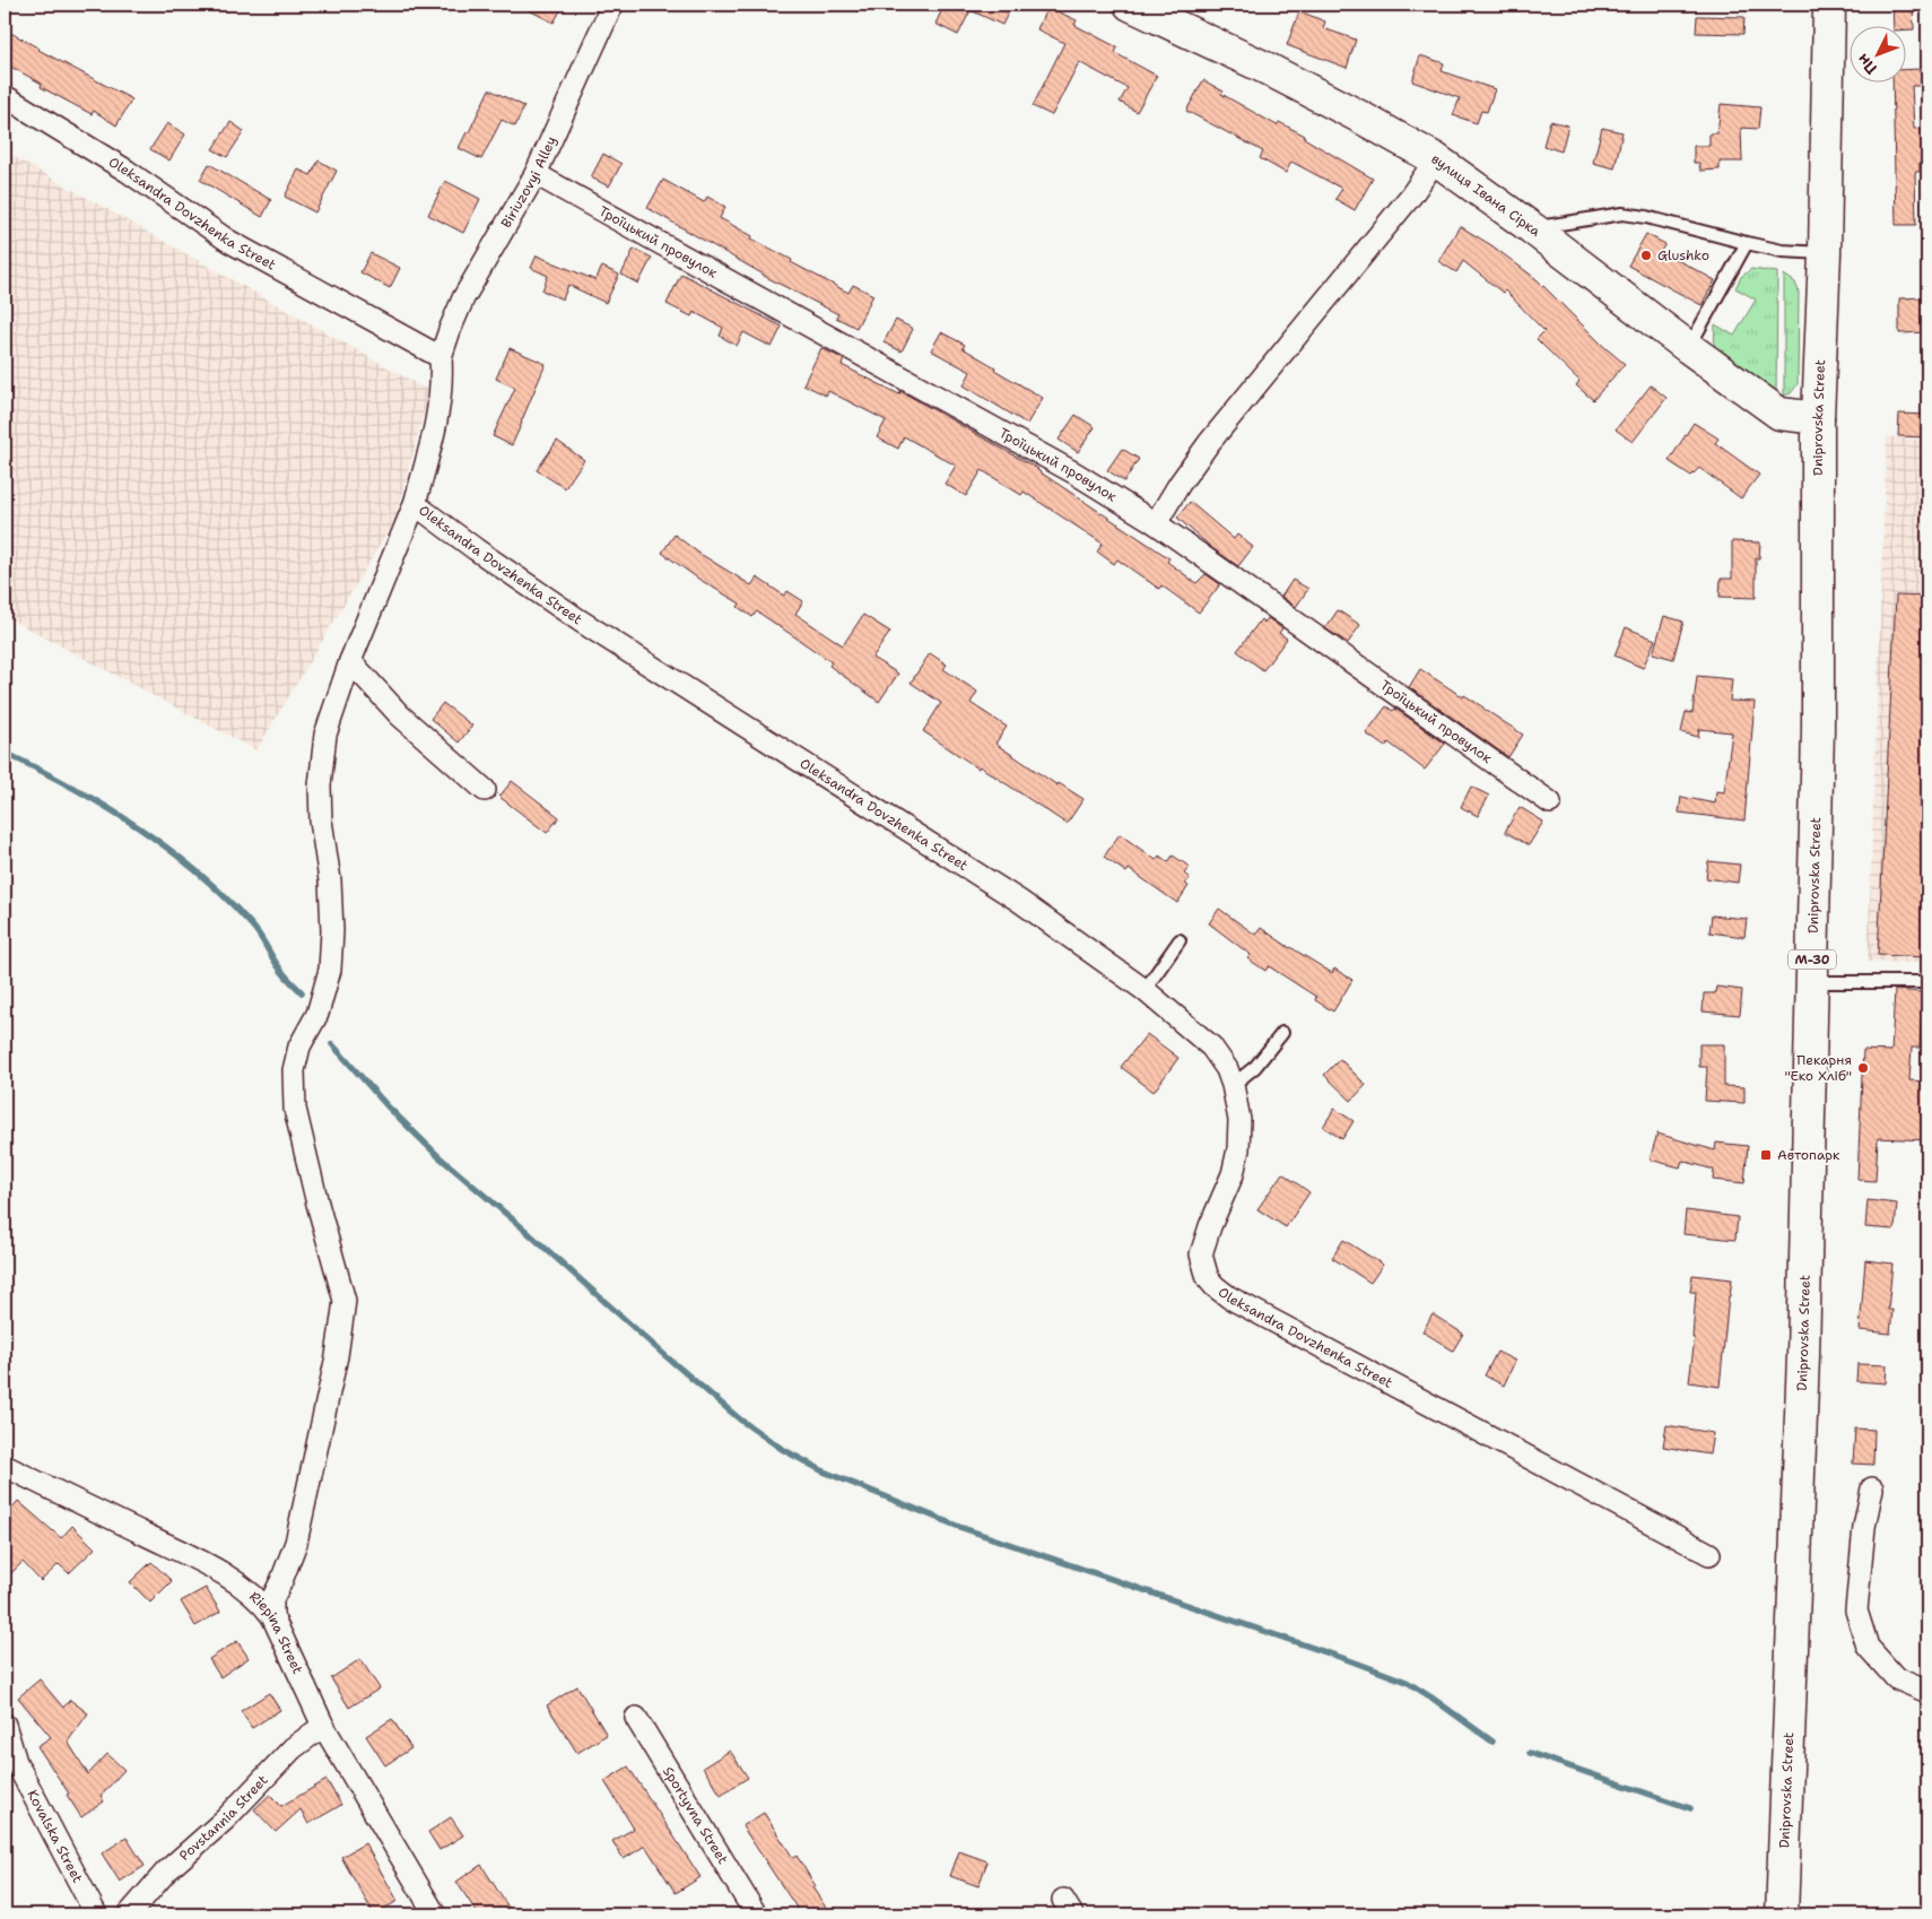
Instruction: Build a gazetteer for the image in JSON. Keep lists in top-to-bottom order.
{
  "streets": {
    "main road": ["вулиця Івана Сірка", "Dniprovska Street", "М-30"],
    "street": [
      "Biriuzovyi Alley",
      "Oleksandra Dovzhenka Street",
      "Троїцький провулок",
      "Riepina Street",
      "Sportyvna Street",
      "Povstannia Street",
      "Kovalska Street"
    ]
  },
  "crossings": [
    ["Biriuzovyi Alley", "Oleksandra Dovzhenka Street"],
    ["Biriuzovyi Alley", "Троїцький провулок"],
    ["вулиця Івана Сірка", "Dniprovska Street"],
    ["Riepina Street", "Povstannia Street"]
  ],
  "places": {
    "other": ["Glushko", "Пекарня \"Еко Хліб\""],
    "transit": ["Автопарк"]
  },
  "north": "bottom left"
}
